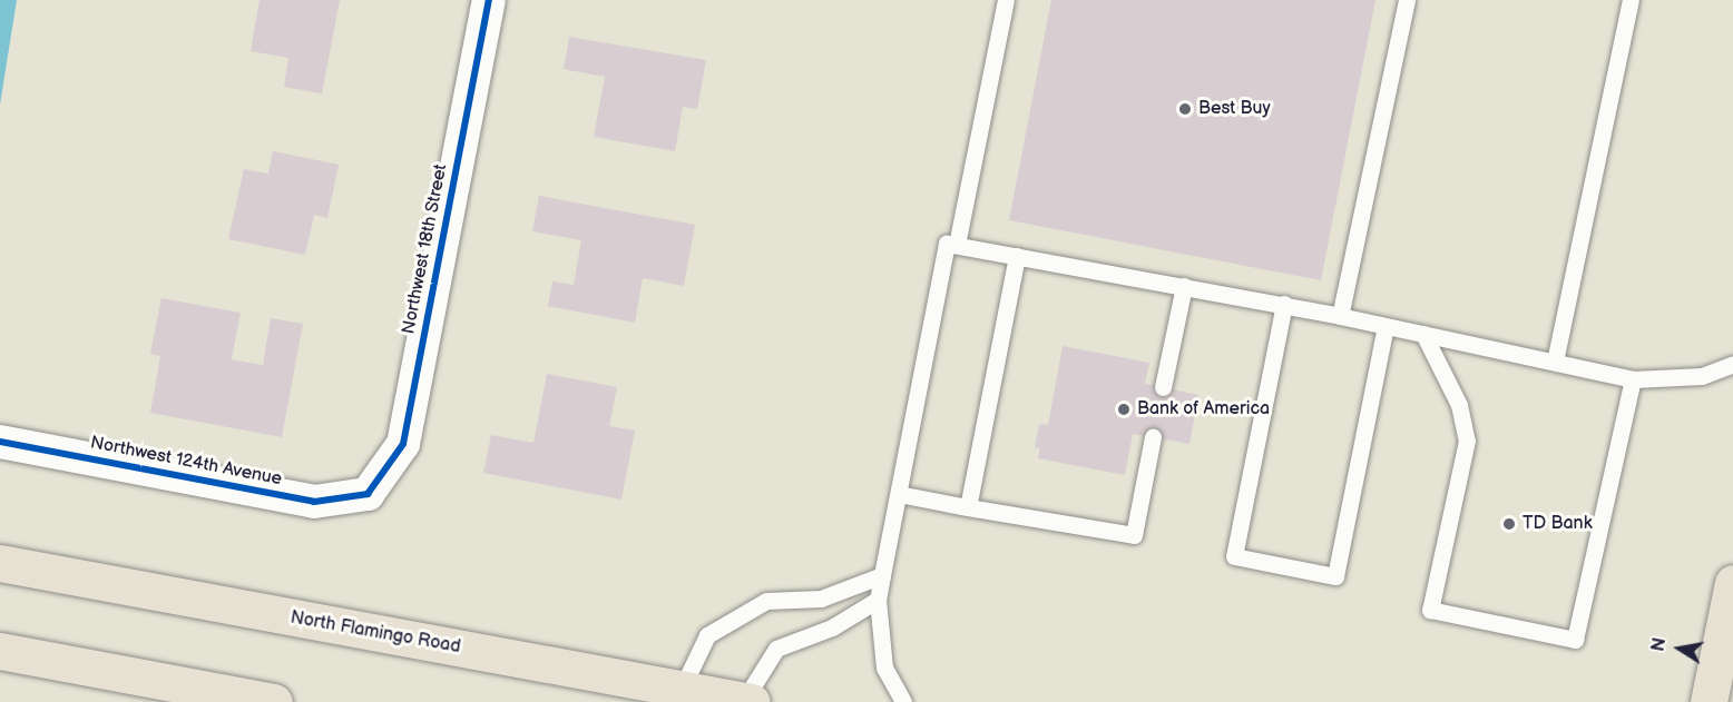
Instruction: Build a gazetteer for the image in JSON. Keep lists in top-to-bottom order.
{
  "streets": {
    "highway": ["North Flamingo Road"],
    "street": ["Northwest 18th Street", "Northwest 124th Avenue"]
  },
  "crossings": [
    ["Northwest 18th Street", "Northwest 124th Avenue"]
  ],
  "places": ["Best Buy", "Bank of America", "TD Bank"],
  "north": "left"
}
